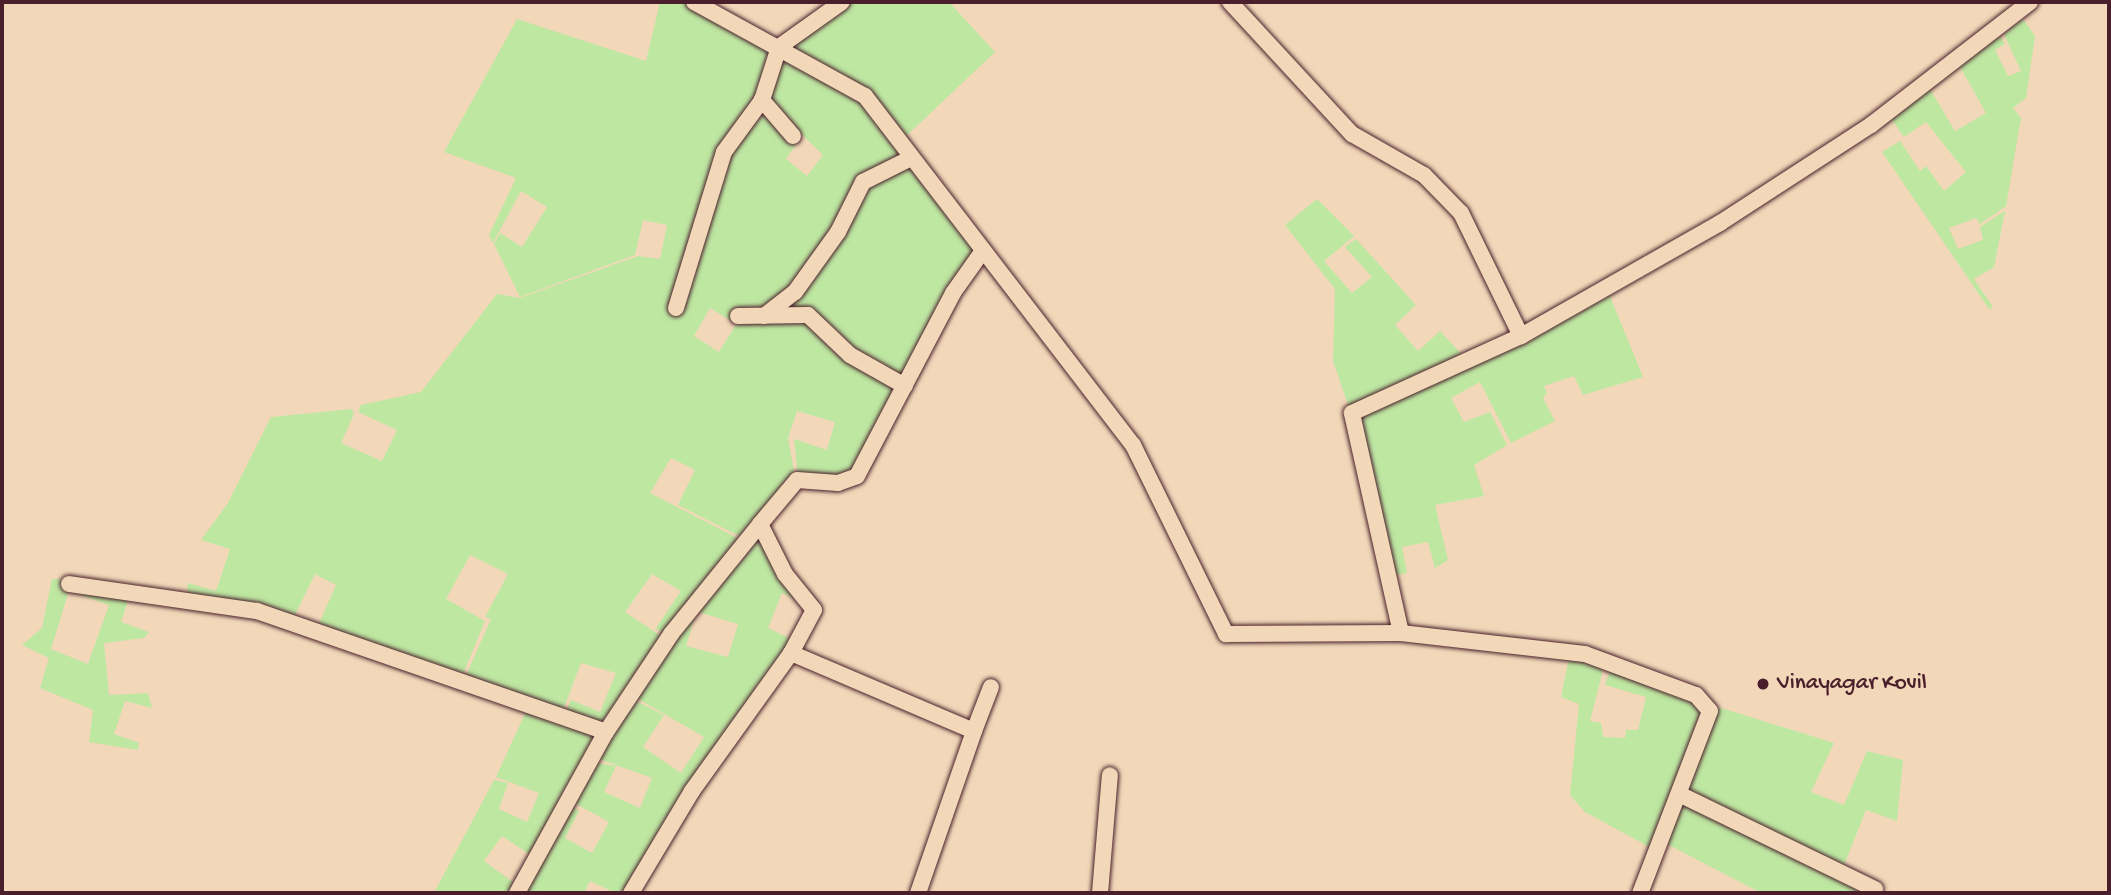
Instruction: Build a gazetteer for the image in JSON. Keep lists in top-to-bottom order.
{
  "places": ["Vinayagar Kovil"]
}
